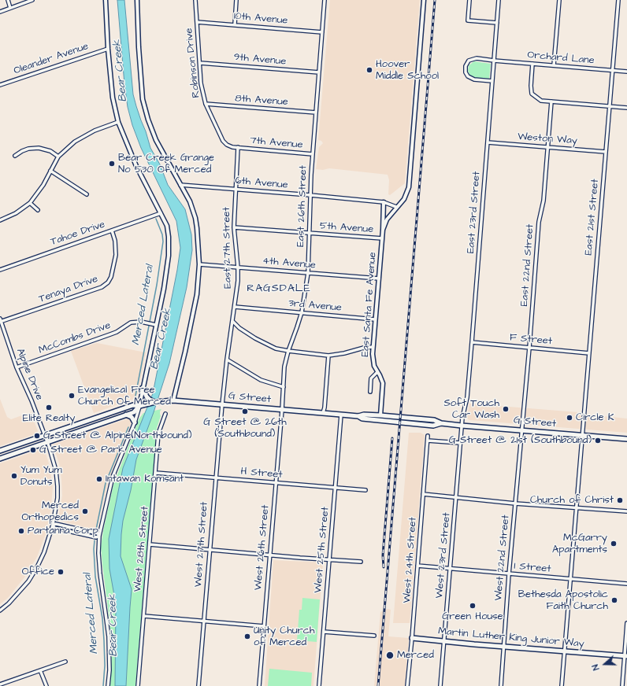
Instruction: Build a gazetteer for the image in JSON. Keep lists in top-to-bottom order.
{
  "streets": {
    "main road": ["G Street", "Martin Luther King Junior Way"],
    "street": [
      "10th Avenue",
      "Orchard Lane",
      "Oleander Avenue",
      "9th Avenue",
      "Robinson Drive",
      "8th Avenue",
      "Weston Way",
      "7th Avenue",
      "6th Avenue",
      "East 26th Street",
      "East 23rd Street",
      "East 21st Street",
      "5th Avenue",
      "Tahoe Drive",
      "East 27th Street",
      "4th Avenue",
      "East 22nd Street",
      "Tenaya Drive",
      "East Santa Fe Avenue",
      "3rd Avenue",
      "McCombs Drive",
      "F Street",
      "Alpine Drive",
      "H Street",
      "West 27th Street",
      "West 26th Street",
      "West 28th Street",
      "West 25th Street",
      "West 23rd Street",
      "West 22nd Street",
      "West 24th Street",
      "I Street"
    ]
  },
  "crossings": [
    ["10th Avenue", "Robinson Drive"],
    ["10th Avenue", "East 26th Street"],
    ["Orchard Lane", "East 23rd Street"],
    ["Orchard Lane", "East 21st Street"],
    ["9th Avenue", "Robinson Drive"],
    ["9th Avenue", "East 26th Street"],
    ["Robinson Drive", "8th Avenue"],
    ["Robinson Drive", "7th Avenue"],
    ["Robinson Drive", "East 27th Street"],
    ["8th Avenue", "East 26th Street"],
    ["Weston Way", "East 23rd Street"],
    ["Weston Way", "East 21st Street"],
    ["Weston Way", "East 22nd Street"],
    ["7th Avenue", "East 26th Street"],
    ["7th Avenue", "East 27th Street"],
    ["6th Avenue", "East 26th Street"],
    ["6th Avenue", "East 27th Street"],
    ["6th Avenue", "East Santa Fe Avenue"],
    ["East 26th Street", "5th Avenue"],
    ["East 26th Street", "4th Avenue"],
    ["East 26th Street", "3rd Avenue"],
    ["East 26th Street", "G Street"],
    ["East 26th Street", "West 26th Street"],
    ["East 23rd Street", "F Street"],
    ["East 23rd Street", "G Street"],
    ["East 23rd Street", "West 23rd Street"],
    ["East 21st Street", "F Street"],
    ["East 21st Street", "G Street"],
    ["East 21st Street", "I Street"],
    ["East 21st Street", "Martin Luther King Junior Way"],
    ["5th Avenue", "East 27th Street"],
    ["5th Avenue", "East Santa Fe Avenue"],
    ["Tahoe Drive", "Tenaya Drive"],
    ["East 27th Street", "4th Avenue"],
    ["East 27th Street", "3rd Avenue"],
    ["East 27th Street", "G Street"],
    ["East 27th Street", "West 27th Street"],
    ["4th Avenue", "East Santa Fe Avenue"],
    ["East 22nd Street", "F Street"],
    ["East 22nd Street", "G Street"],
    ["East 22nd Street", "West 22nd Street"],
    ["Tenaya Drive", "Alpine Drive"],
    ["East Santa Fe Avenue", "3rd Avenue"],
    ["East Santa Fe Avenue", "G Street"],
    ["McCombs Drive", "Alpine Drive"],
    ["Alpine Drive", "G Street"],
    ["G Street", "West 27th Street"],
    ["G Street", "West 26th Street"],
    ["G Street", "West 25th Street"],
    ["G Street", "West 23rd Street"],
    ["G Street", "West 22nd Street"],
    ["H Street", "West 27th Street"],
    ["H Street", "West 26th Street"],
    ["H Street", "West 28th Street"],
    ["H Street", "West 25th Street"],
    ["West 23rd Street", "I Street"],
    ["West 23rd Street", "Martin Luther King Junior Way"],
    ["West 22nd Street", "I Street"],
    ["West 22nd Street", "Martin Luther King Junior Way"],
    ["West 24th Street", "I Street"],
    ["West 24th Street", "Martin Luther King Junior Way"]
  ],
  "districts": ["RAGSDALE"],
  "water": ["Bear Creek", "Merced Lateral"],
  "places": [
    "Hoover Middle School",
    "Bear Creek Grange No 530 Of Merced",
    "Evangelical Free Church Of Merced",
    "Elite Realty",
    "Soft Touch Car Wash",
    "G Street @ 26th (Southbound)",
    "Circle K",
    "G Street @ Alpine(Northbound)",
    "G Street @ 21st (Southbound)",
    "G Street @ Park Avenue",
    "Yum Yum Donuts",
    "Intawan Komsant",
    "Church of Christ",
    "Merced Orthopedics",
    "Partanna Corp",
    "McGarry Apartments",
    "Office",
    "Bethesda Apostolic Faith Church",
    "Green House",
    "Unity Church of Merced",
    "Merced"
  ],
  "north": "left"
}
